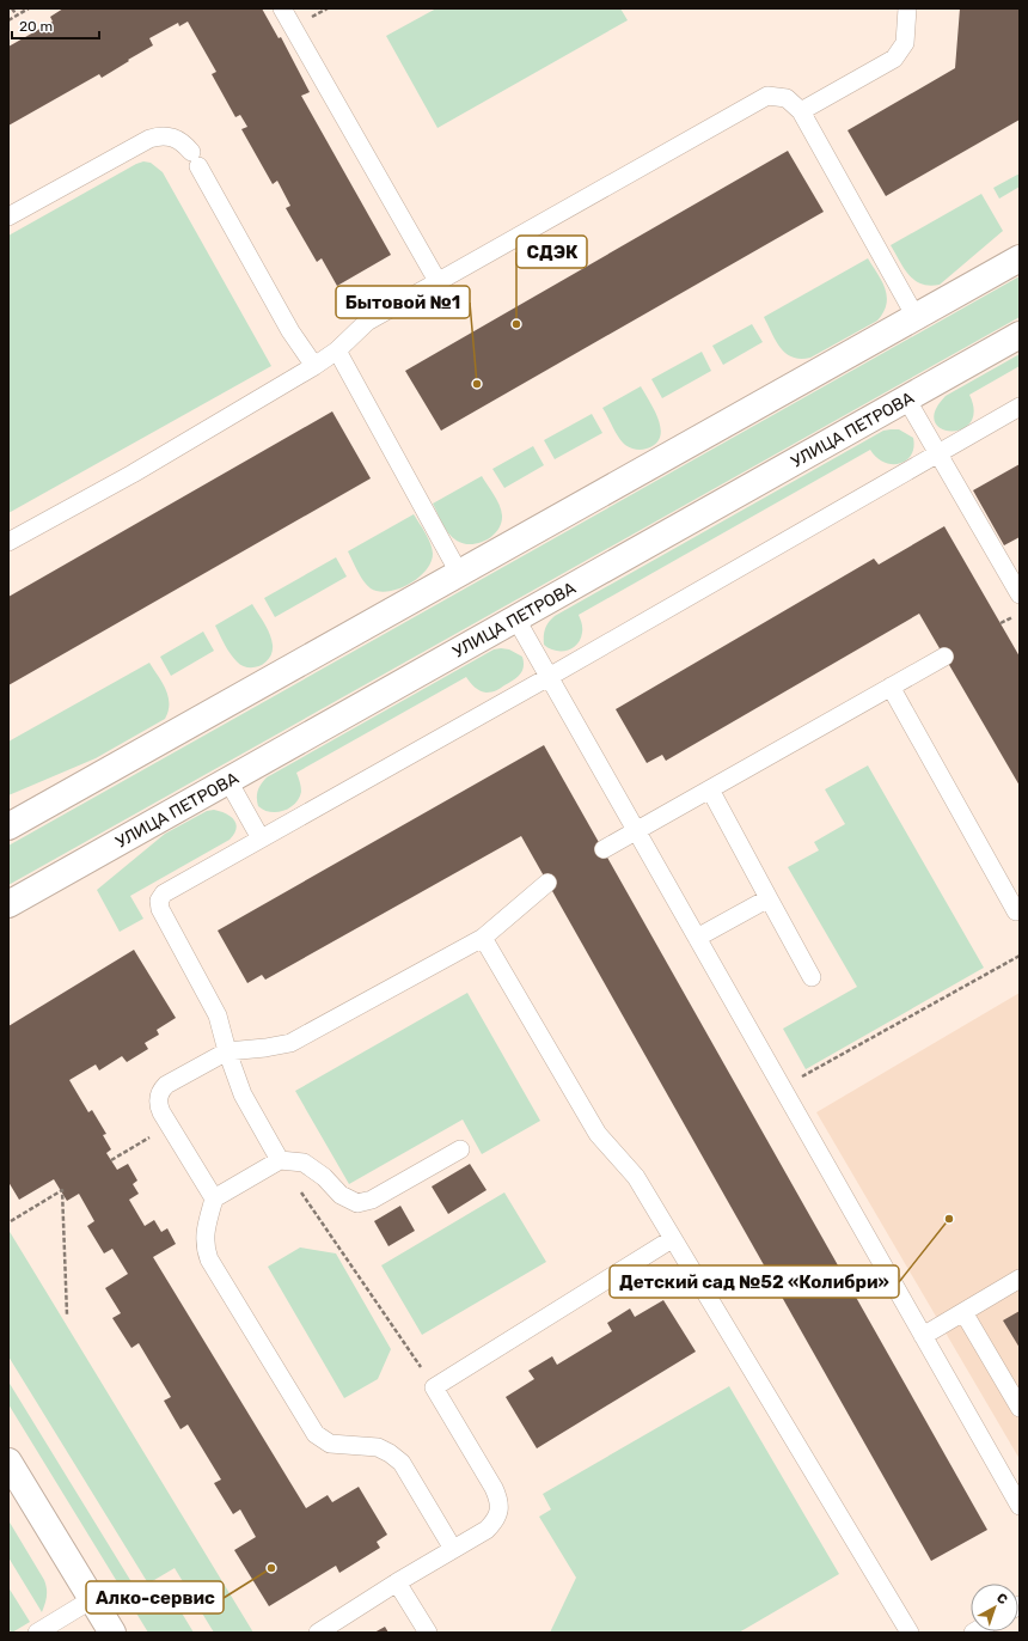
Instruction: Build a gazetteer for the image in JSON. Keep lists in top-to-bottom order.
{
  "streets": {
    "main road": ["УЛИЦА ПЕТРОВА"]
  },
  "places": [
    "СДЭК",
    "Бытовой №1",
    "Детский сад №52 «Колибри»",
    "Алко-сервис"
  ],
  "scale_bar": "20 m",
  "north": "top right"
}
